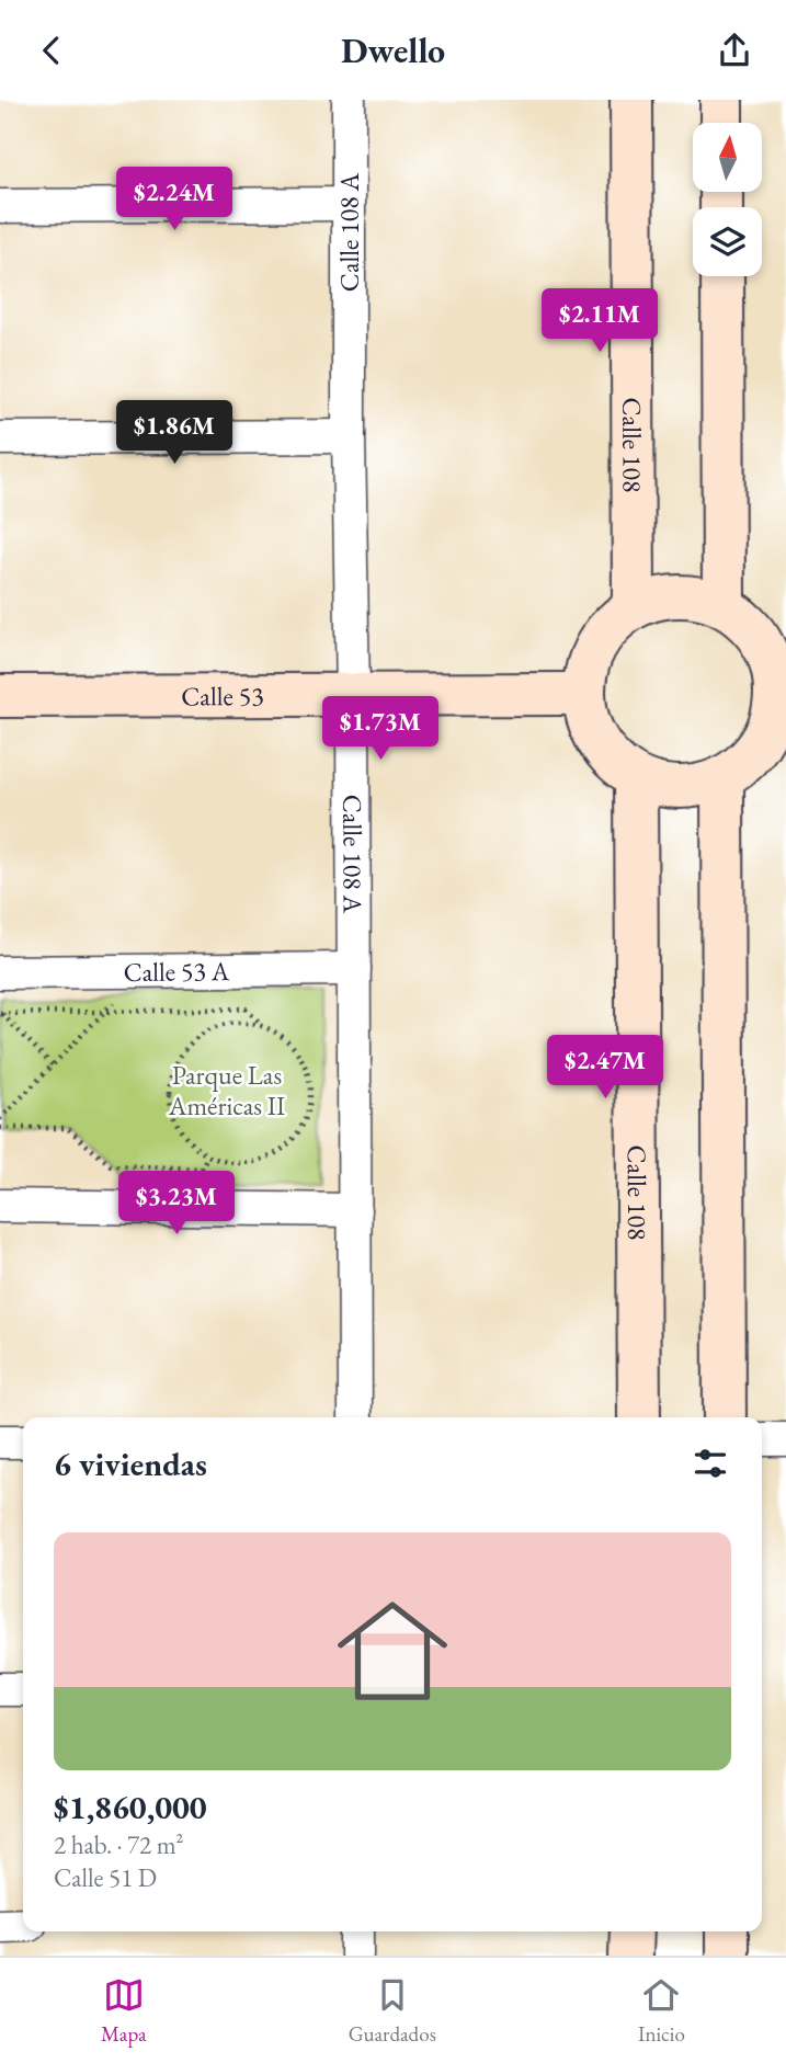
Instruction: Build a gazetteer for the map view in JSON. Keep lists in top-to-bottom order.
{
  "streets": {
    "main road": ["Calle 108", "Calle 53"],
    "street": ["Calle 108 A", "Calle 53 A"]
  },
  "crossings": [
    ["Calle 108 A", "Calle 53"],
    ["Calle 108 A", "Calle 53 A"],
    ["Calle 108", "Calle 53"]
  ],
  "parks": ["Parque Las Américas II"],
  "north": "top",
  "page": {
    "header": "Dwello",
    "price": [
      "$2.24M",
      "$2.11M",
      "$1.86M",
      "$1.73M",
      "$2.47M",
      "$3.23M"
    ],
    "heading": "6 viviendas",
    "list": [
      {
        "name": "$1,860,000",
        "note": "2 hab. · 72 m² · Calle 51 D"
      }
    ],
    "tabs": ["Mapa", "Guardados", "Inicio"]
  }
}
